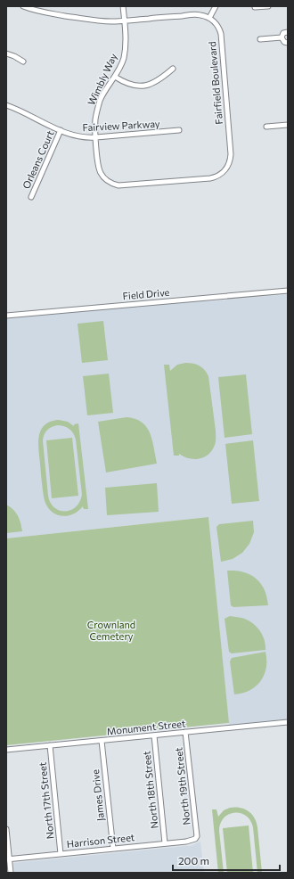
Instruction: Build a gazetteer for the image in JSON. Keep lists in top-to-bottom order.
{
  "streets": {
    "street": [
      "Wimbly Way",
      "Fairfield Boulevard",
      "Fairview Parkway",
      "Orleans Court",
      "Field Drive",
      "Monument Street",
      "North 19th Street",
      "North 18th Street",
      "James Drive",
      "North 17th Street",
      "Harrison Street"
    ]
  },
  "crossings": [
    ["Wimbly Way", "Fairfield Boulevard"],
    ["Wimbly Way", "Fairview Parkway"],
    ["Fairview Parkway", "Orleans Court"],
    ["Monument Street", "North 19th Street"],
    ["Monument Street", "North 18th Street"],
    ["Monument Street", "James Drive"],
    ["Monument Street", "North 17th Street"],
    ["North 19th Street", "Harrison Street"],
    ["North 18th Street", "Harrison Street"],
    ["James Drive", "Harrison Street"],
    ["North 17th Street", "Harrison Street"]
  ],
  "parks": ["Crownland Cemetery"],
  "scale_bar": "200 m"
}
